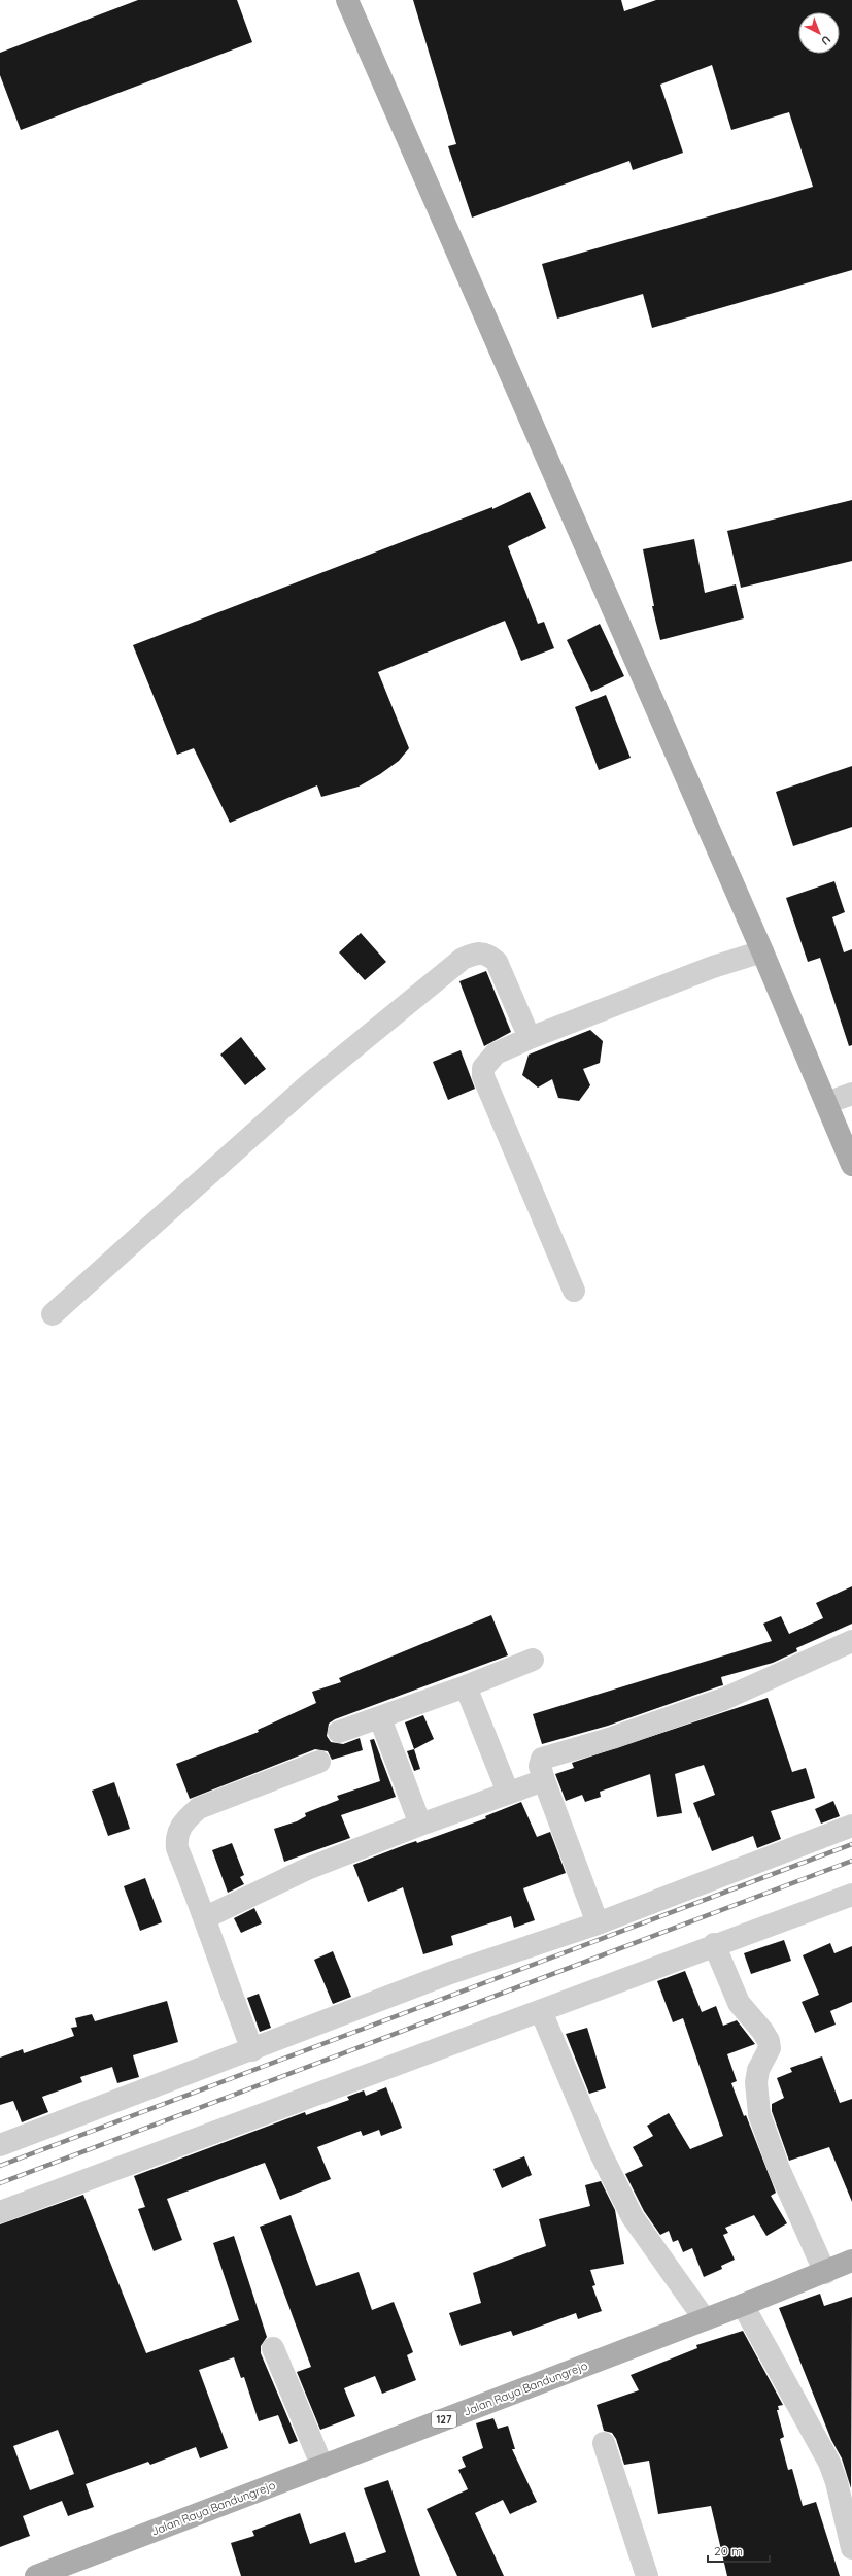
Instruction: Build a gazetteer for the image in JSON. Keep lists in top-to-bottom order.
{
  "streets": {
    "main road": ["Jalan Raya Bandungrejo", "127"]
  },
  "scale_bar": "20 m",
  "north": "bottom right"
}
